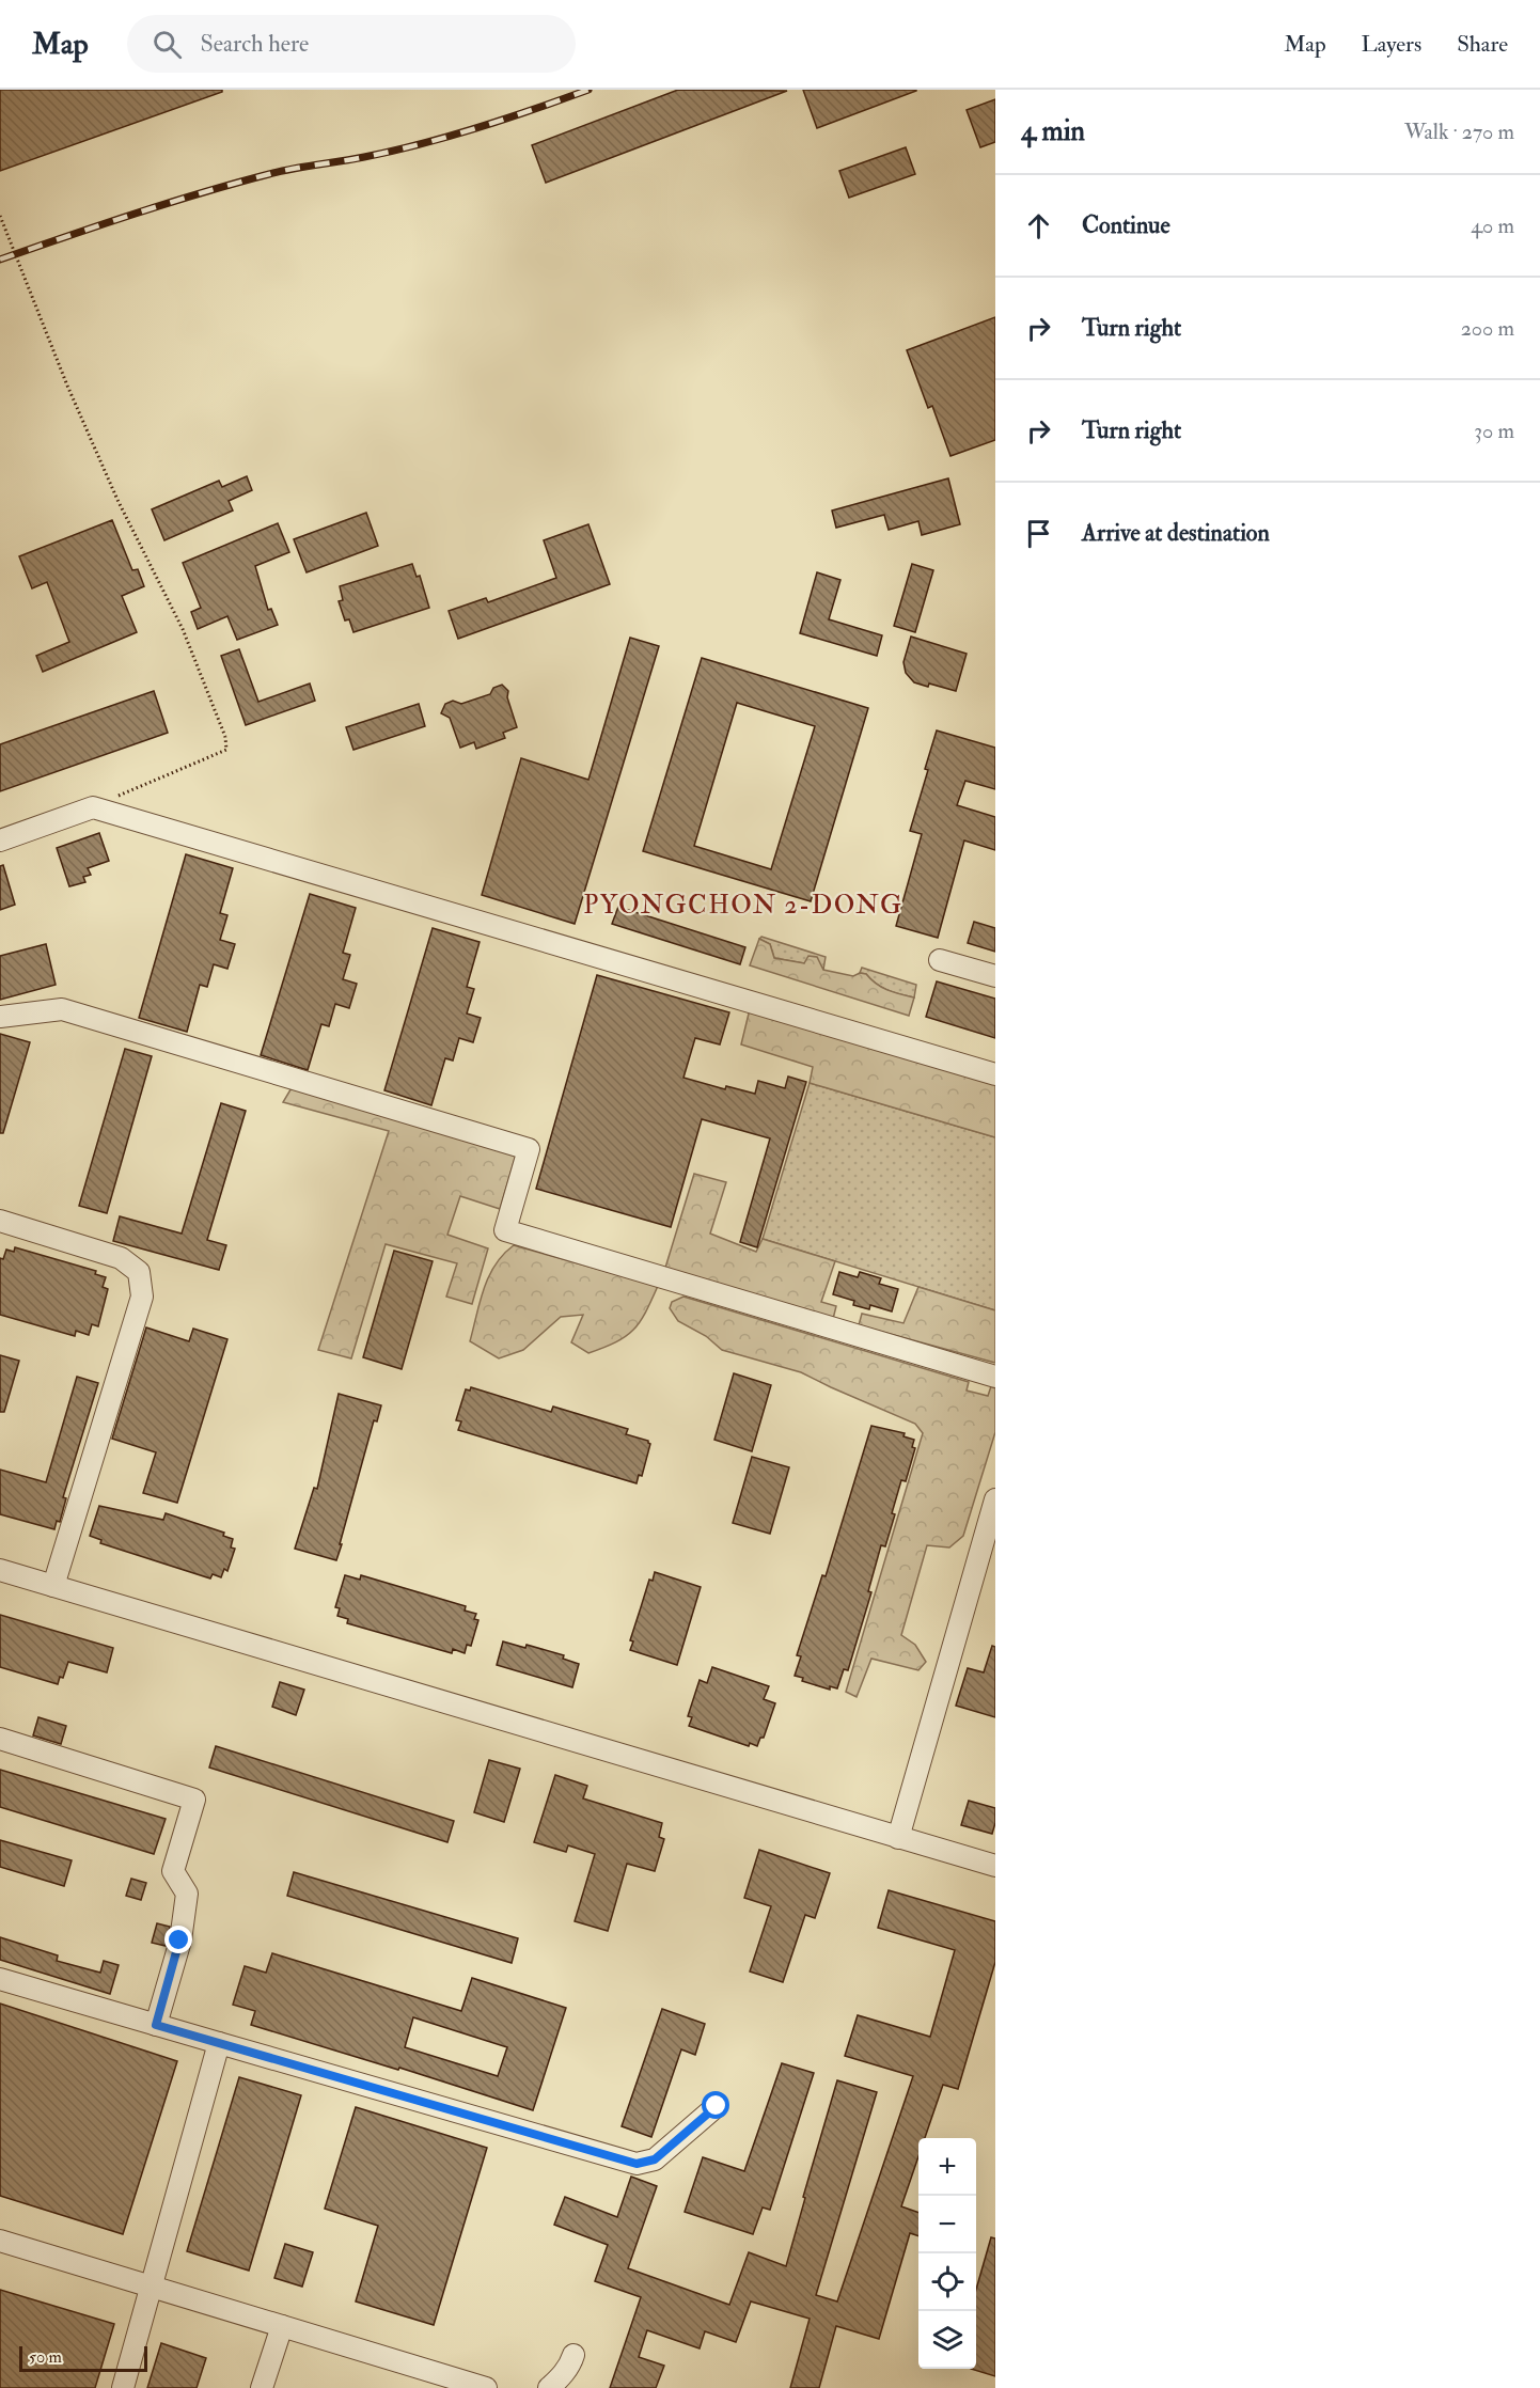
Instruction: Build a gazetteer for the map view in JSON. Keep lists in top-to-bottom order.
{
  "districts": ["PYONGCHON 2-DONG"],
  "scale_bar": "50 m",
  "page": {
    "header": "Map",
    "search": "Search here",
    "nav": ["Map", "Layers", "Share"],
    "heading": ["4 min", "Walk · 270 m"],
    "list": [
      ["Continue", "40 m"],
      ["Turn right", "200 m"],
      ["Turn right", "30 m"],
      "Arrive at destination"
    ],
    "map_buttons": ["+", "−"],
    "scale": "50 m"
  }
}
